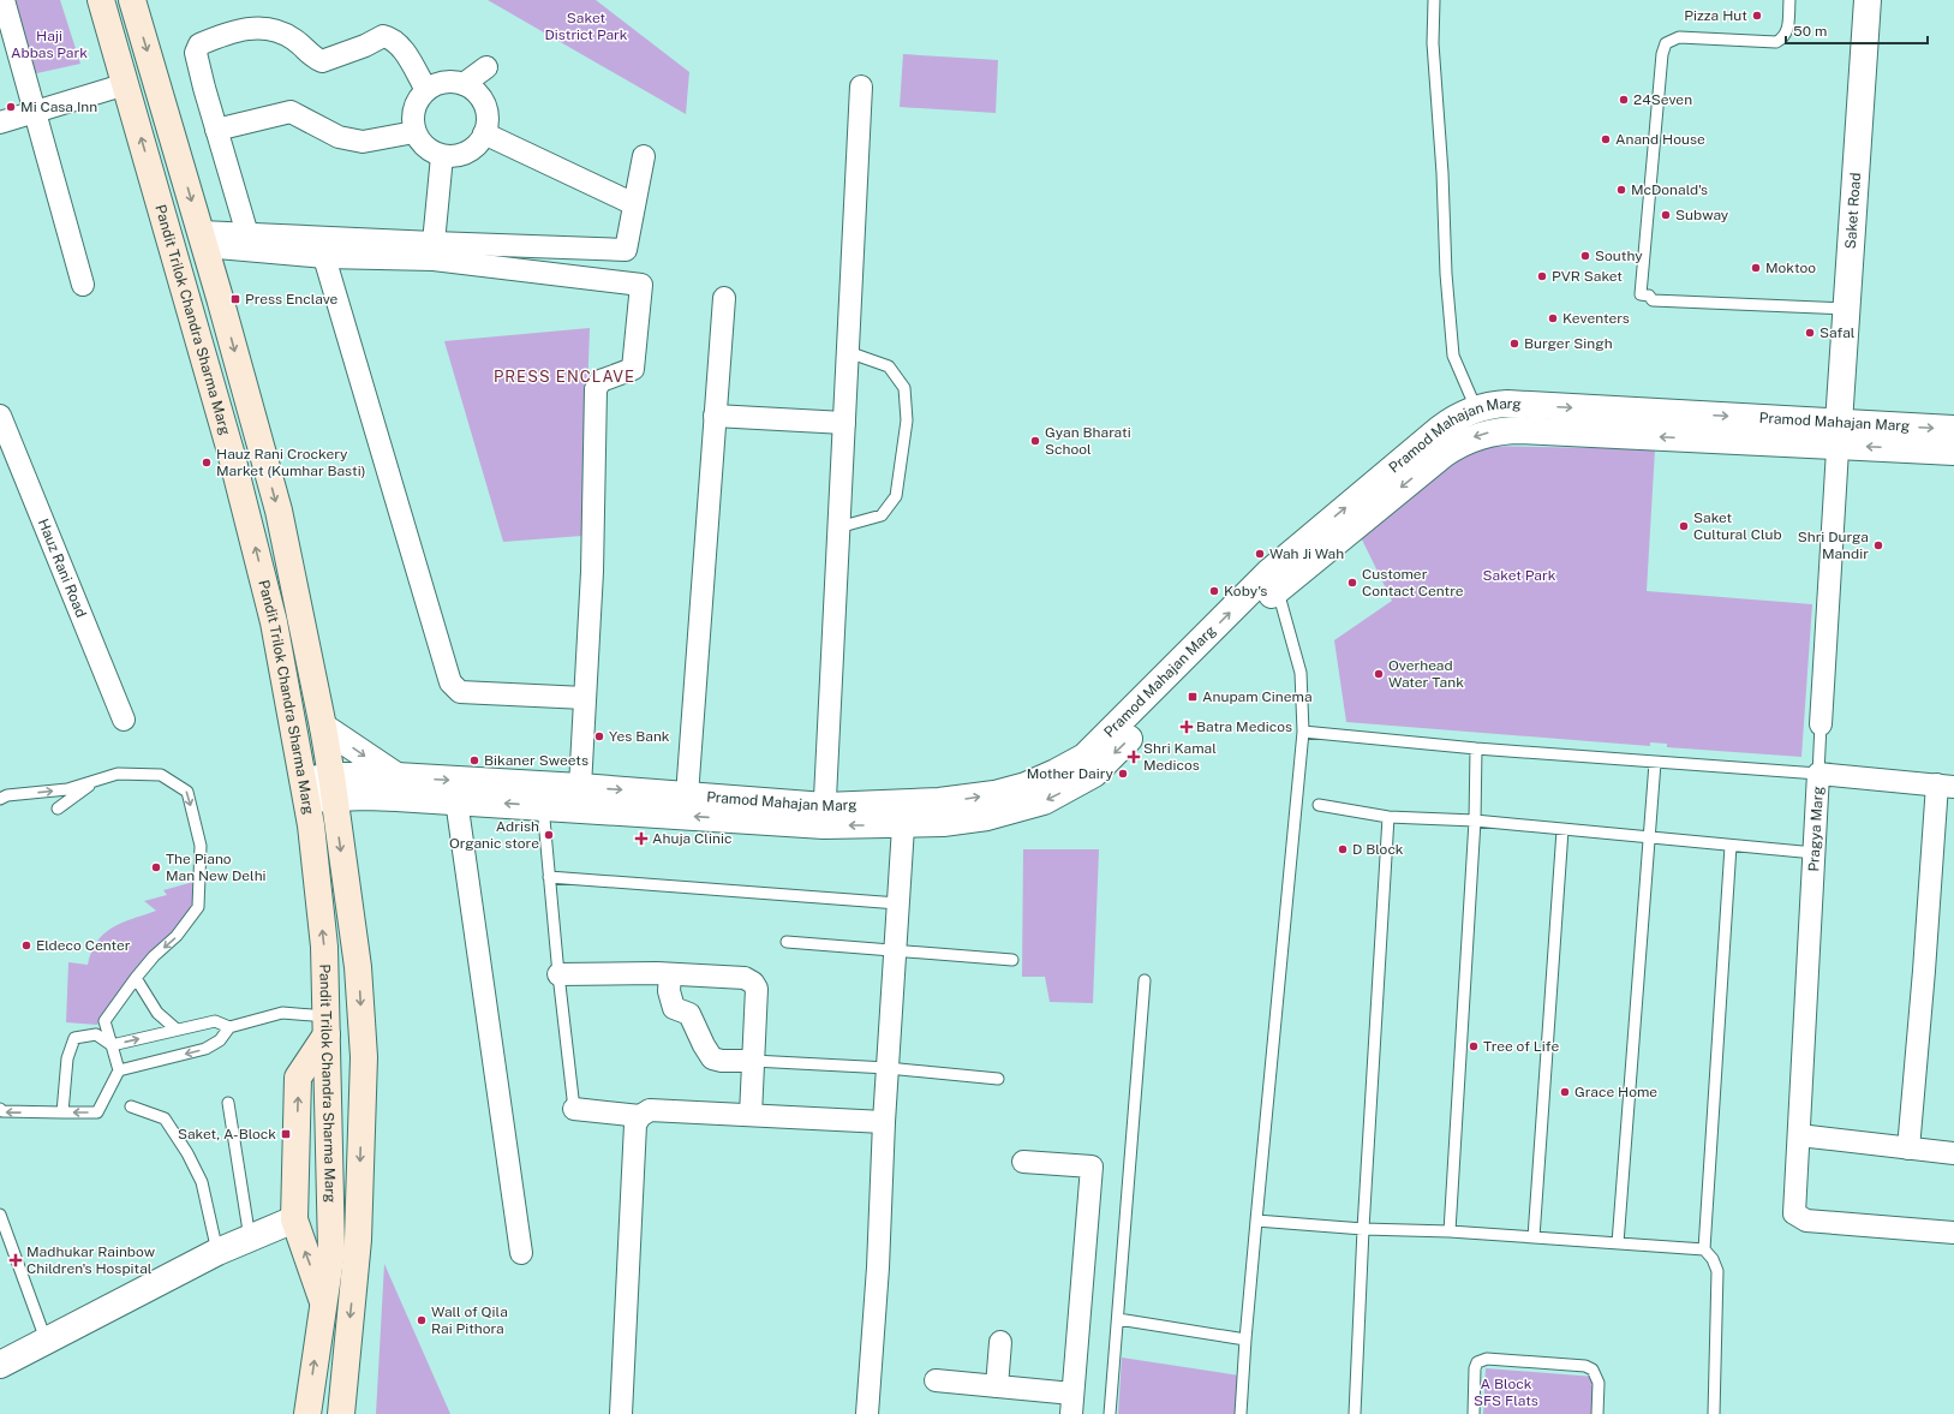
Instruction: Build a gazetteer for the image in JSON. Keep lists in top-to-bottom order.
{
  "streets": {
    "main road": ["Pandit Trilok Chandra Sharma Marg"],
    "street": [
      "Saket Road",
      "Pramod Mahajan Marg",
      "Hauz Rani Road",
      "Pragya Marg"
    ]
  },
  "crossings": [
    ["Saket Road", "Pramod Mahajan Marg"],
    ["Saket Road", "Pragya Marg"],
    ["Pandit Trilok Chandra Sharma Marg", "Pramod Mahajan Marg"],
    ["Pramod Mahajan Marg", "Pragya Marg"]
  ],
  "districts": ["PRESS ENCLAVE"],
  "parks": [
    "Saket District Park",
    "Haji Abbas Park",
    "Saket Park",
    "A Block SFS Flats"
  ],
  "places": {
    "other": [
      "Pizza Hut",
      "24Seven",
      "Mi Casa Inn",
      "Anand House",
      "McDonald's",
      "Subway",
      "Southy",
      "Moktoo",
      "PVR Saket",
      "Keventers",
      "Safal",
      "Burger Singh",
      "Gyan Bharati School",
      "Hauz Rani Crockery Market (Kumhar Basti)",
      "Saket Cultural Club",
      "Shri Durga Mandir",
      "Wah Ji Wah",
      "Customer Contact Centre",
      "Koby's",
      "Overhead Water Tank",
      "Yes Bank",
      "Bikaner Sweets",
      "Mother Dairy",
      "Adrish Organic store",
      "D Block",
      "The Piano Man New Delhi",
      "Eldeco Center",
      "Tree of Life",
      "Grace Home",
      "Wall of Qila Rai Pithora"
    ],
    "transit": ["Press Enclave", "Anupam Cinema", "Saket, A-Block"],
    "health": [
      "Batra Medicos",
      "Shri Kamal Medicos",
      "Ahuja Clinic",
      "Madhukar Rainbow Children's Hospital"
    ]
  },
  "scale_bar": "50 m"
}
